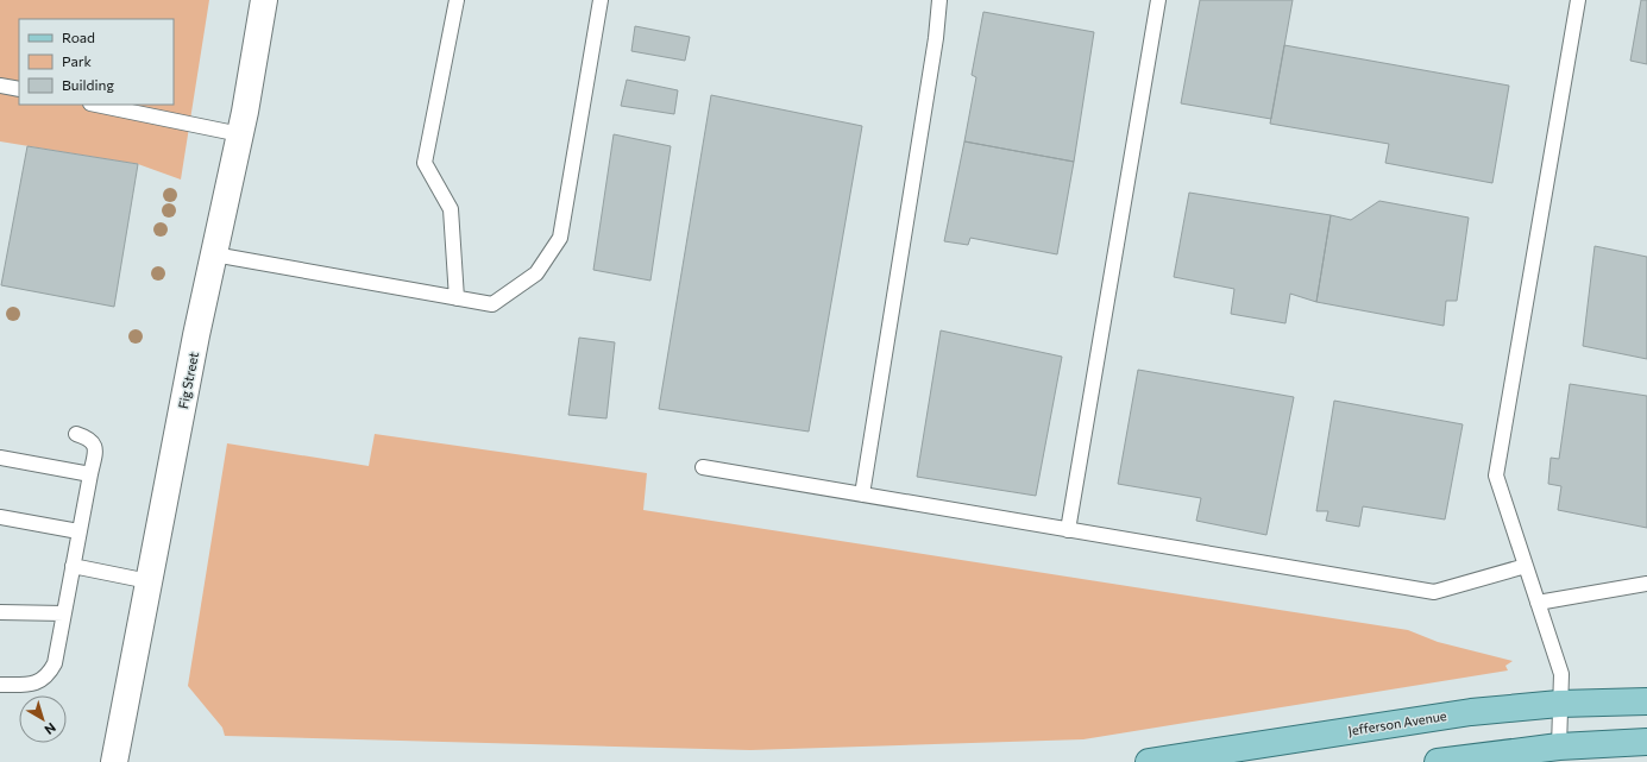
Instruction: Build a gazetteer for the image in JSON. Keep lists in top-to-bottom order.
{
  "streets": {
    "main road": ["Jefferson Avenue"],
    "street": ["Fig Street"]
  },
  "legend": ["Road", "Park", "Building"],
  "north": "bottom right"
}
